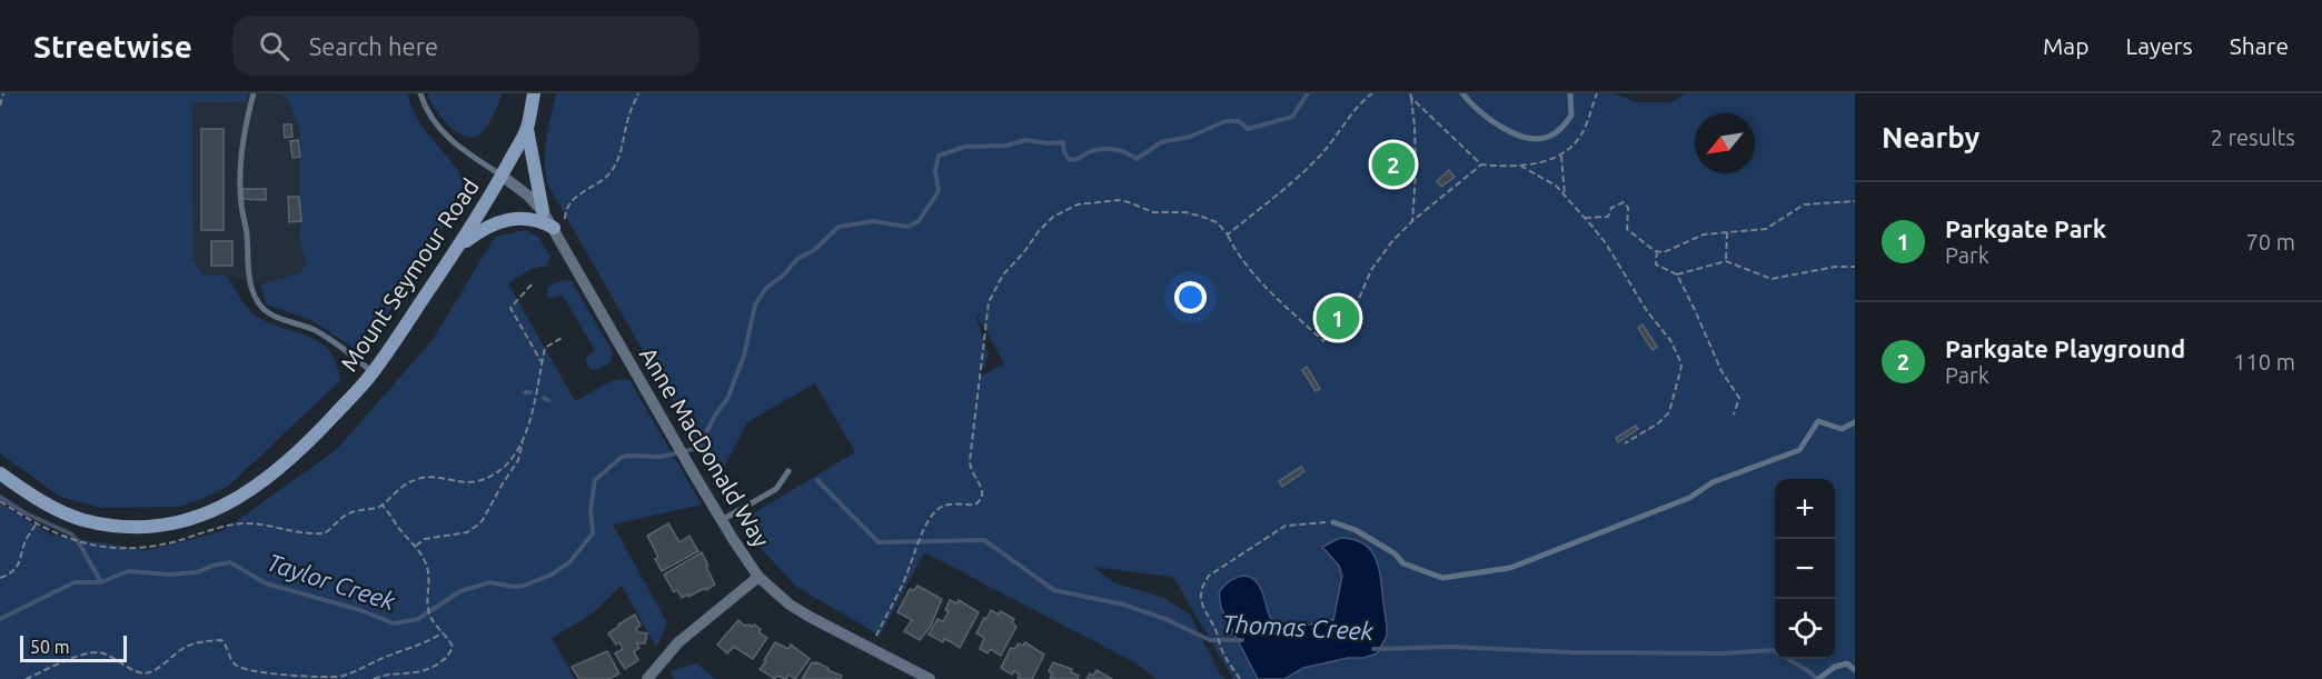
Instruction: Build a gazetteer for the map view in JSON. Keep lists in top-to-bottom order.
{
  "streets": {
    "street": ["Mount Seymour Road", "Anne MacDonald Way"]
  },
  "crossings": [
    ["Mount Seymour Road", "Anne MacDonald Way"]
  ],
  "water": ["Taylor Creek", "Thomas Creek"],
  "scale_bar": "50 m",
  "north": "bottom left",
  "page": {
    "header": "Streetwise",
    "search": "Search here",
    "nav": ["Map", "Layers", "Share"],
    "heading": ["Nearby", "2 results"],
    "pins": ["2", "1"],
    "list": [
      {
        "mark": "1",
        "name": "Parkgate Park",
        "note": "Park",
        "value": "70 m"
      },
      {
        "mark": "2",
        "name": "Parkgate Playground",
        "note": "Park",
        "value": "110 m"
      }
    ],
    "map_buttons": ["+", "−"],
    "scale": "50 m"
  }
}
